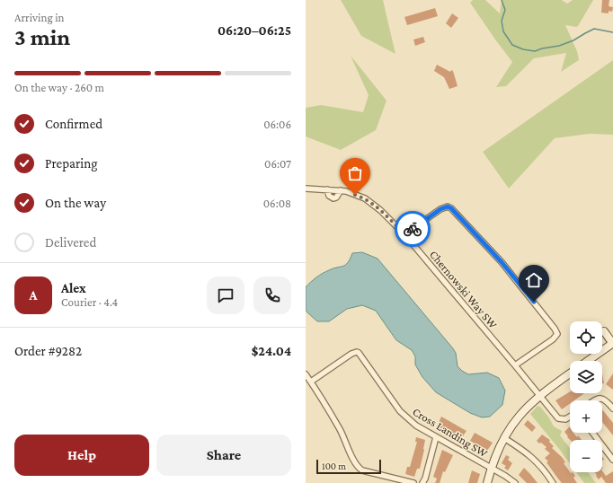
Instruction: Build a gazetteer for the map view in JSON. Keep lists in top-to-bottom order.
{
  "streets": {
    "street": ["Chernowski Way SW", "Cross Landing SW"]
  },
  "scale_bar": "100 m",
  "page": {
    "heading": ["3 min", "Arriving in", "06:20–06:25"],
    "panel": [
      "Alex",
      "Courier · 4.4",
      "Order #9282",
      "$24.04"
    ],
    "bar": "On the way · 260 m",
    "list": [
      ["Confirmed", "06:06"],
      ["Preparing", "06:07"],
      ["On the way", "06:08"],
      "Delivered"
    ],
    "round": "A",
    "map_buttons": ["+", "−"],
    "buttons": ["Help", "Share"],
    "scale": "100 m"
  }
}
